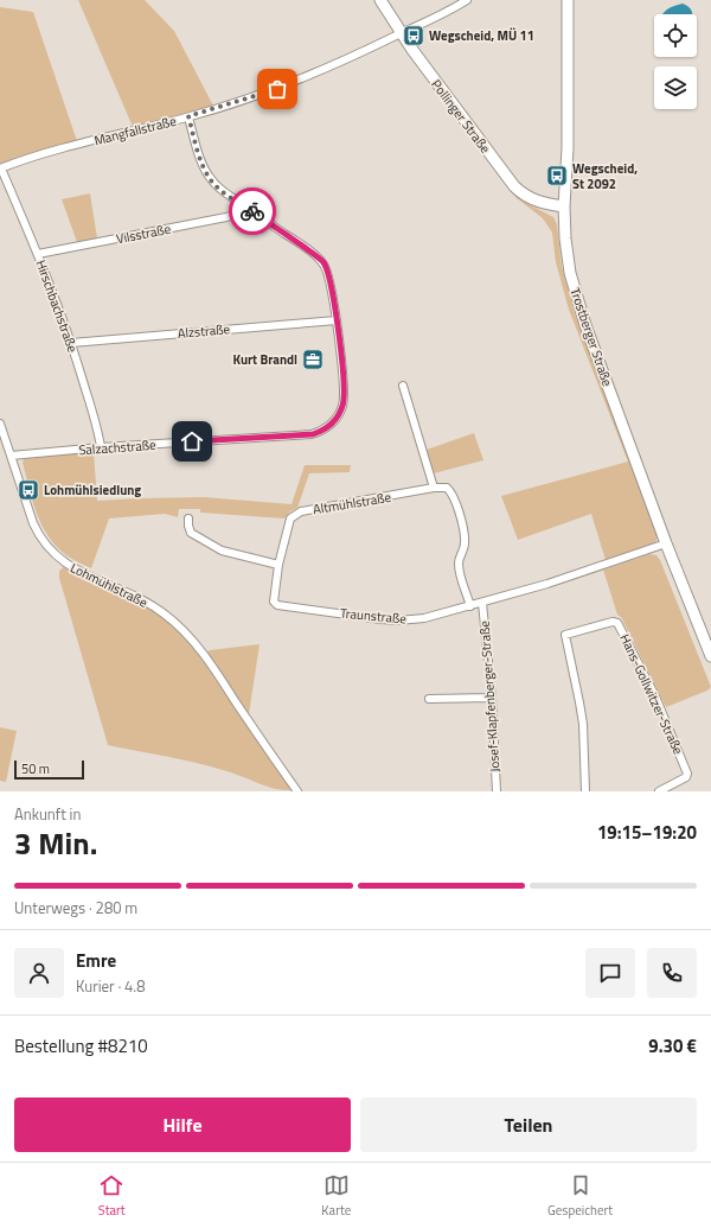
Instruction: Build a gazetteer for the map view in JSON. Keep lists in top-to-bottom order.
{
  "streets": {
    "main road": ["Pollinger Straße", "Trostberger Straße"],
    "street": [
      "Mangfallstraße",
      "Vilsstraße",
      "Hirschbachstraße",
      "Alzstraße",
      "Salzachstraße",
      "Altmühlstraße",
      "Lohmühlstraße",
      "Traunstraße",
      "Hans-Gollwitzer-Straße",
      "Josef-Klapfenberger-Straße"
    ]
  },
  "crossings": [
    ["Pollinger Straße", "Mangfallstraße"],
    ["Pollinger Straße", "Trostberger Straße"],
    ["Mangfallstraße", "Hirschbachstraße"],
    ["Mangfallstraße", "Salzachstraße"],
    ["Vilsstraße", "Hirschbachstraße"],
    ["Vilsstraße", "Salzachstraße"],
    ["Hirschbachstraße", "Alzstraße"],
    ["Hirschbachstraße", "Salzachstraße"],
    ["Alzstraße", "Salzachstraße"],
    ["Trostberger Straße", "Traunstraße"],
    ["Salzachstraße", "Lohmühlstraße"],
    ["Altmühlstraße", "Traunstraße"],
    ["Traunstraße", "Josef-Klapfenberger-Straße"]
  ],
  "places": {
    "bus stop": ["Wegscheid, MÜ 11", "Wegscheid, St 2092", "Lohmühlsiedlung"],
    "office": ["Kurt Brandl"]
  },
  "scale_bar": "50 m",
  "page": {
    "scale": "50 m",
    "heading": ["3 Min.", "Ankunft in", "19:15–19:20"],
    "panel": [
      "Emre",
      "Kurier · 4.8",
      "Bestellung #8210",
      "9.30 €"
    ],
    "bar": "Unterwegs · 280 m",
    "buttons": ["Hilfe", "Teilen"],
    "tabs": ["Start", "Karte", "Gespeichert"]
  }
}
